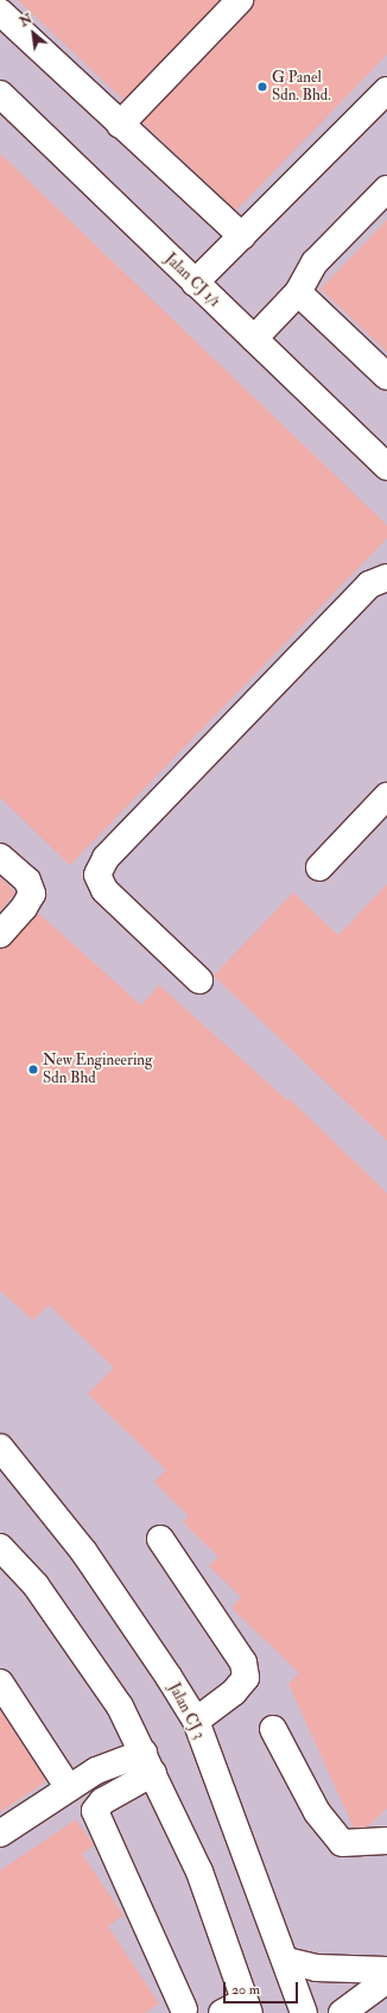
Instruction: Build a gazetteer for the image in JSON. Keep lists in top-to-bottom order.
{
  "streets": {
    "street": ["Jalan CJ 1/1", "Jalan CJ 3"]
  },
  "places": ["G Panel Sdn. Bhd.", "New Engineering Sdn Bhd"],
  "scale_bar": "20 m",
  "north": "top left"
}
